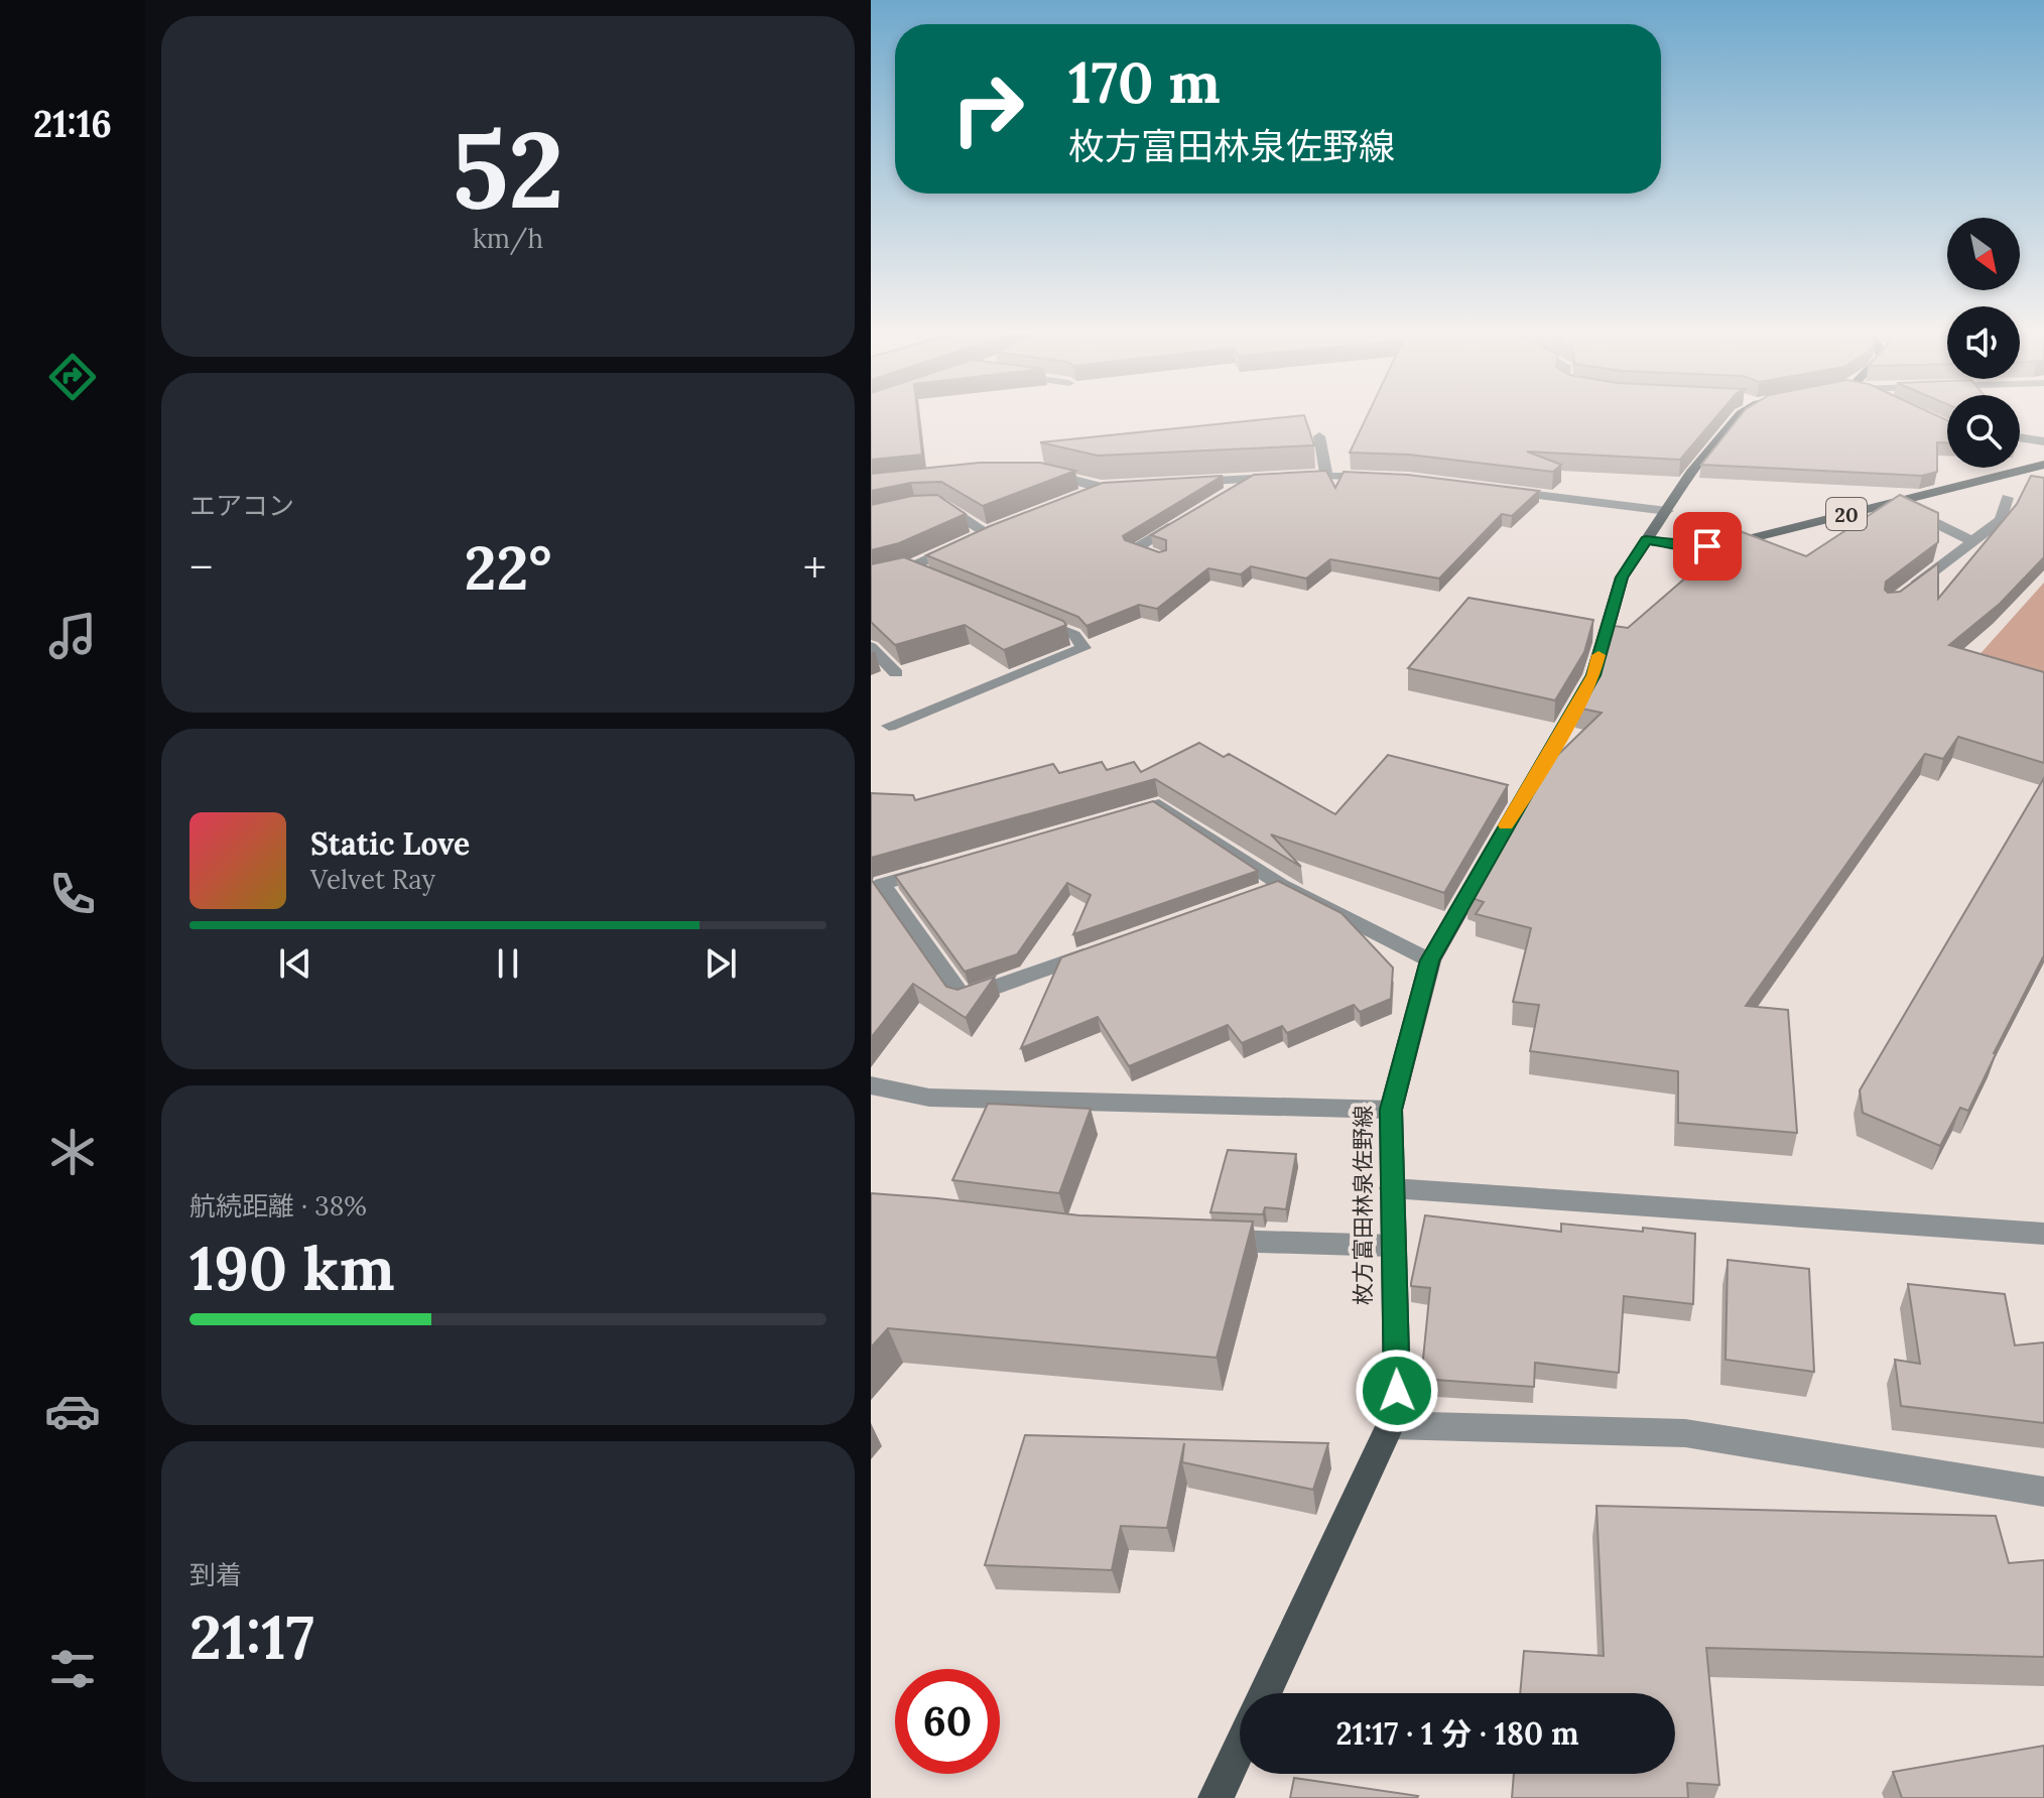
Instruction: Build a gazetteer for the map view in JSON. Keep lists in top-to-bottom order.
{
  "streets": {
    "main road": ["20", "枚方富田林泉佐野線"]
  },
  "crossings": [
    ["20", "枚方富田林泉佐野線"]
  ],
  "north": "bottom right",
  "page": {
    "tabs": "21:16",
    "tile": [
      ["52", "km/h"],
      "エアコン",
      ["航続距離 · 38%", "190 km"],
      ["到着", "21:17"]
    ],
    "turn": ["170 m", "枚方富田林泉佐野線"],
    "heat": ["−", "22°", "+"],
    "song": ["Static Love", "Velvet Ray"],
    "limit": "60",
    "trip": "21:17 · 1 分 · 180 m"
  }
}
